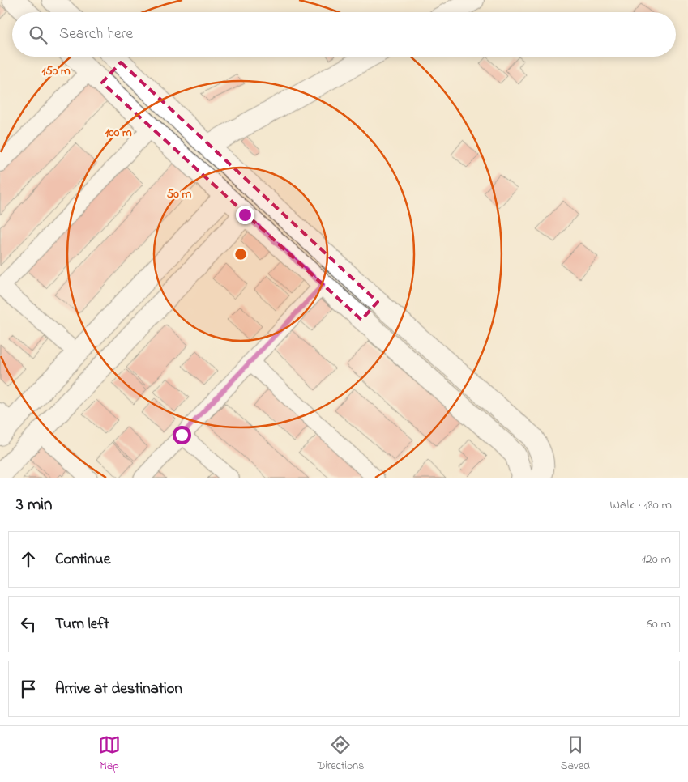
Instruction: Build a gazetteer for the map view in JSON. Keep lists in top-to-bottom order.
{
  "page": {
    "search": "Search here",
    "heading": ["3 min", "Walk · 180 m"],
    "list": [
      ["Continue", "120 m"],
      ["Turn left", "60 m"],
      "Arrive at destination"
    ],
    "nav": ["Map", "Directions", "Saved"]
  },
  "rings": ["150 m", "100 m", "50 m"]
}
